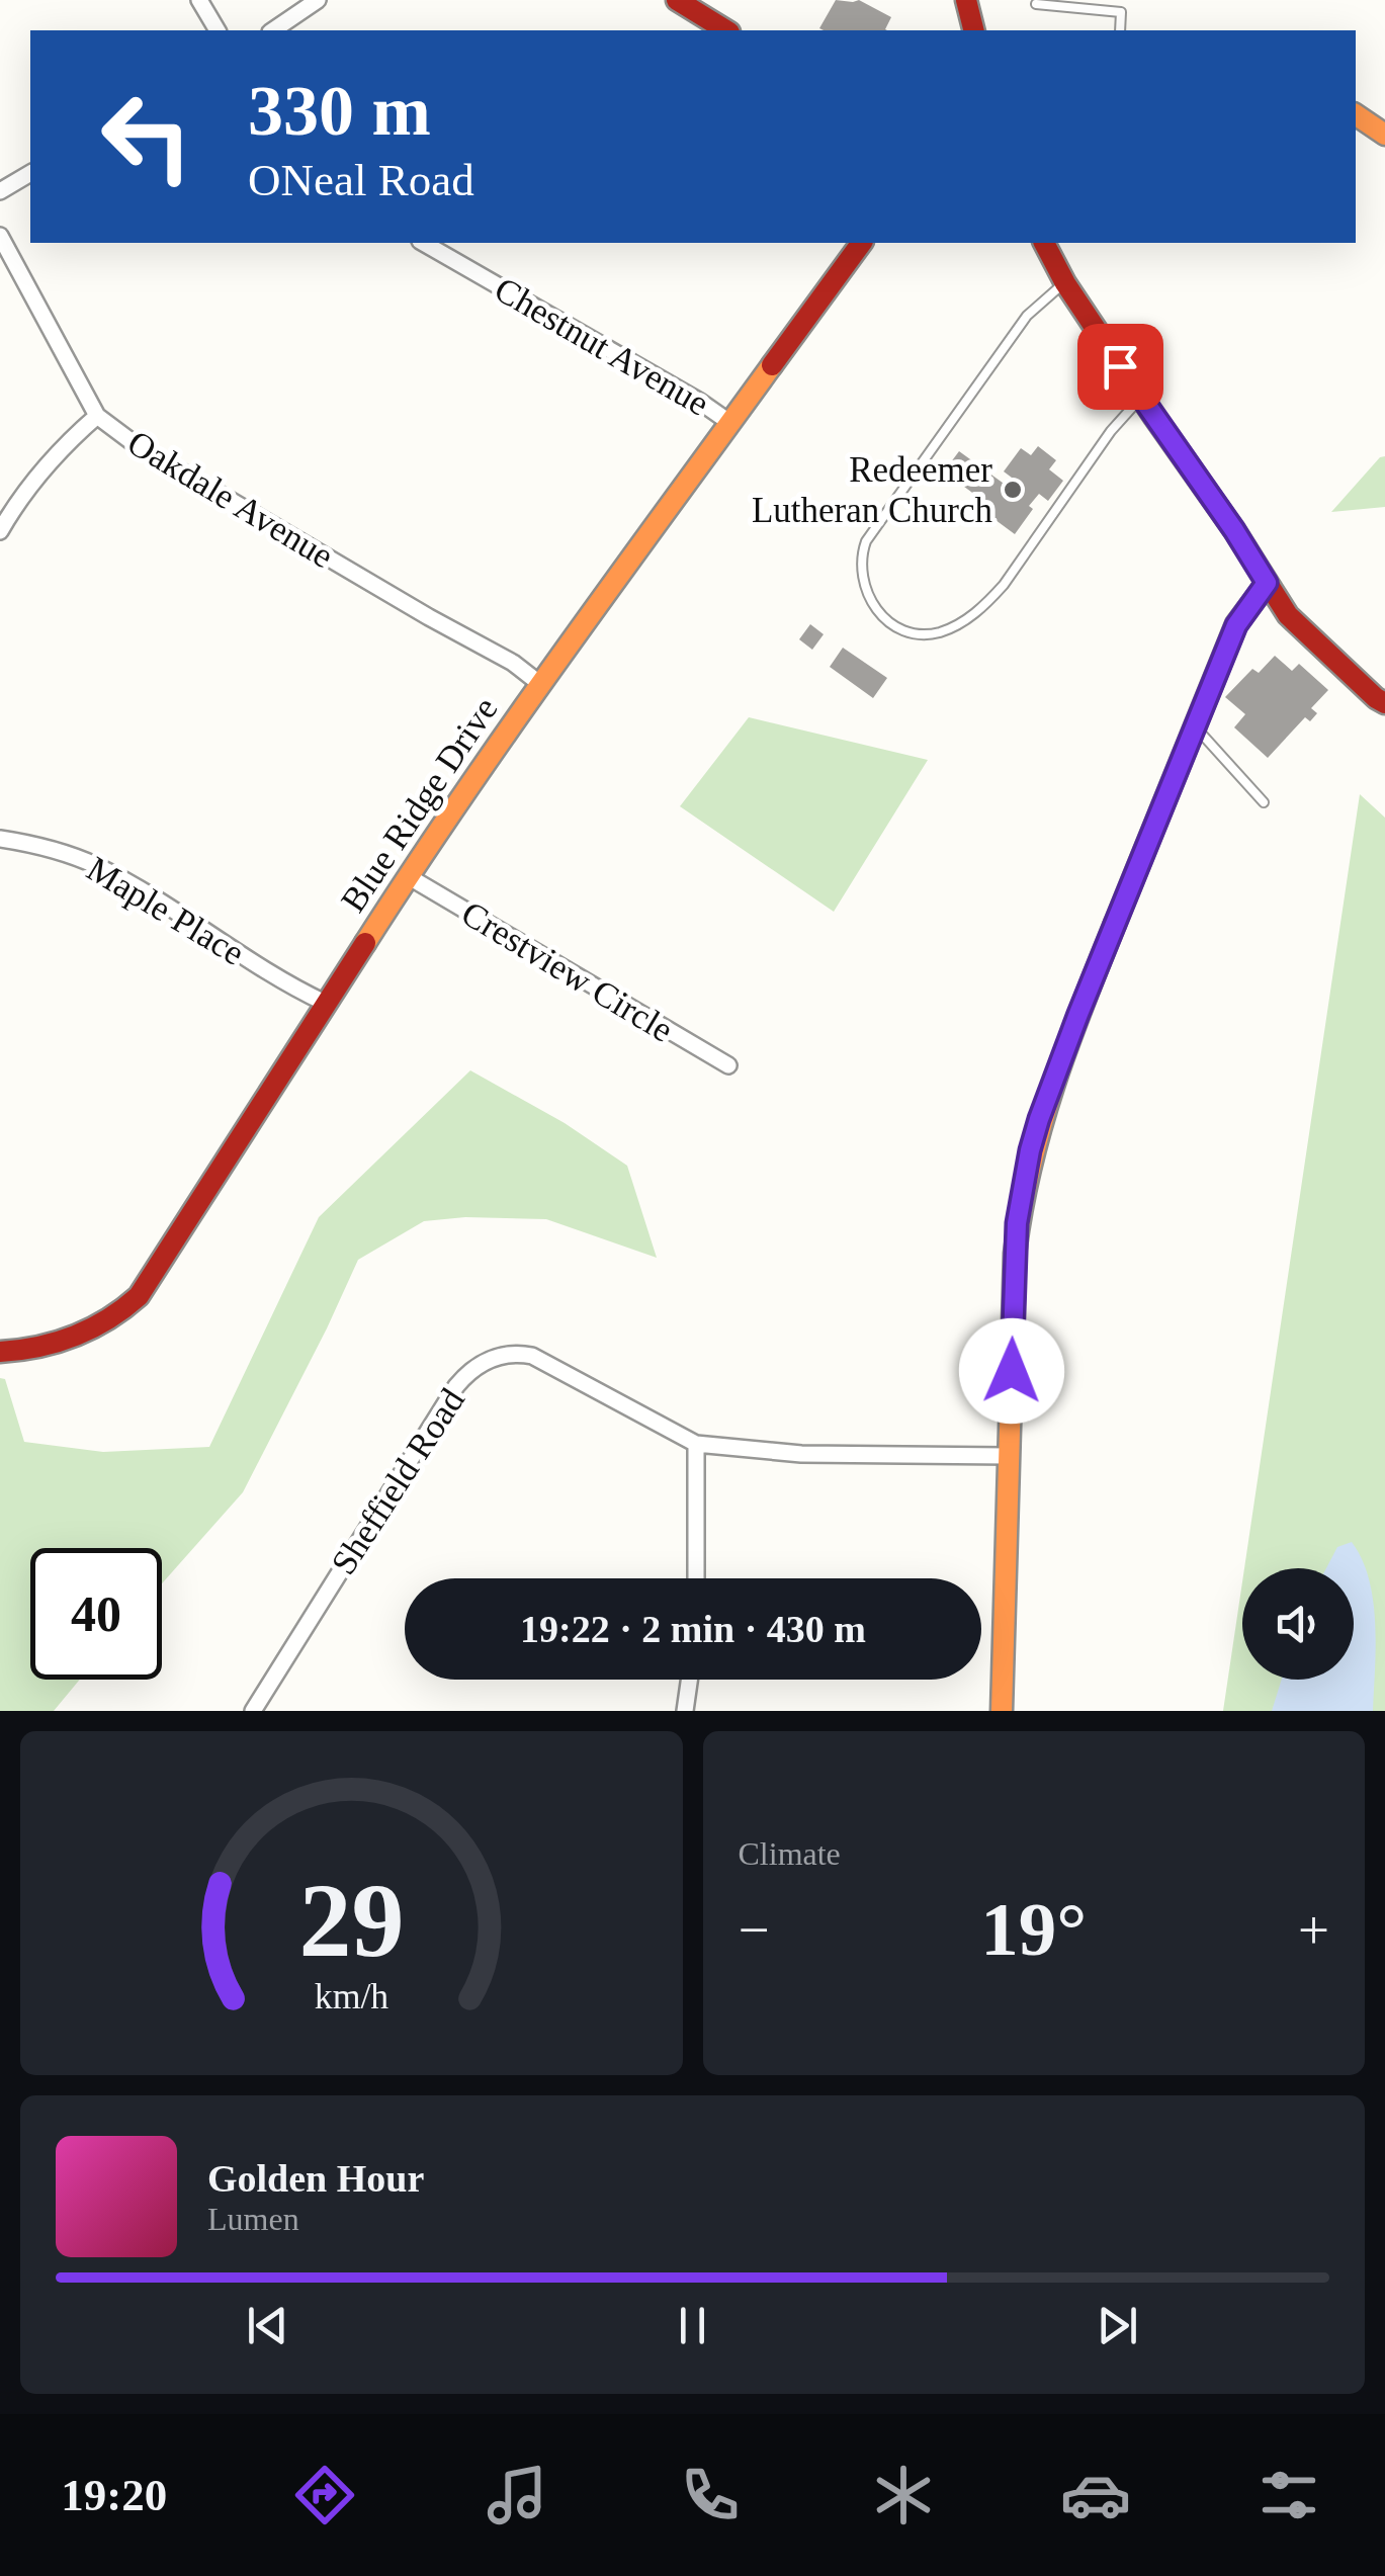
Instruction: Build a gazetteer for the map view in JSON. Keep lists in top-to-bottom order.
{
  "streets": {
    "street": [
      "Chestnut Avenue",
      "Oakdale Avenue",
      "Blue Ridge Drive",
      "Maple Place",
      "Crestview Circle",
      "Sheffield Road"
    ]
  },
  "crossings": [
    ["Chestnut Avenue", "Blue Ridge Drive"],
    ["Oakdale Avenue", "Blue Ridge Drive"],
    ["Blue Ridge Drive", "Maple Place"],
    ["Blue Ridge Drive", "Crestview Circle"]
  ],
  "places": ["Redeemer Lutheran Church"],
  "page": {
    "turn": ["330 m", "ONeal Road"],
    "limit": "40",
    "trip": "19:22 · 2 min · 430 m",
    "tile": "Climate",
    "heat": ["−", "19°", "+"],
    "song": ["Golden Hour", "Lumen"],
    "tabs": "19:20",
    "gauge": ["29", "km/h"]
  }
}
